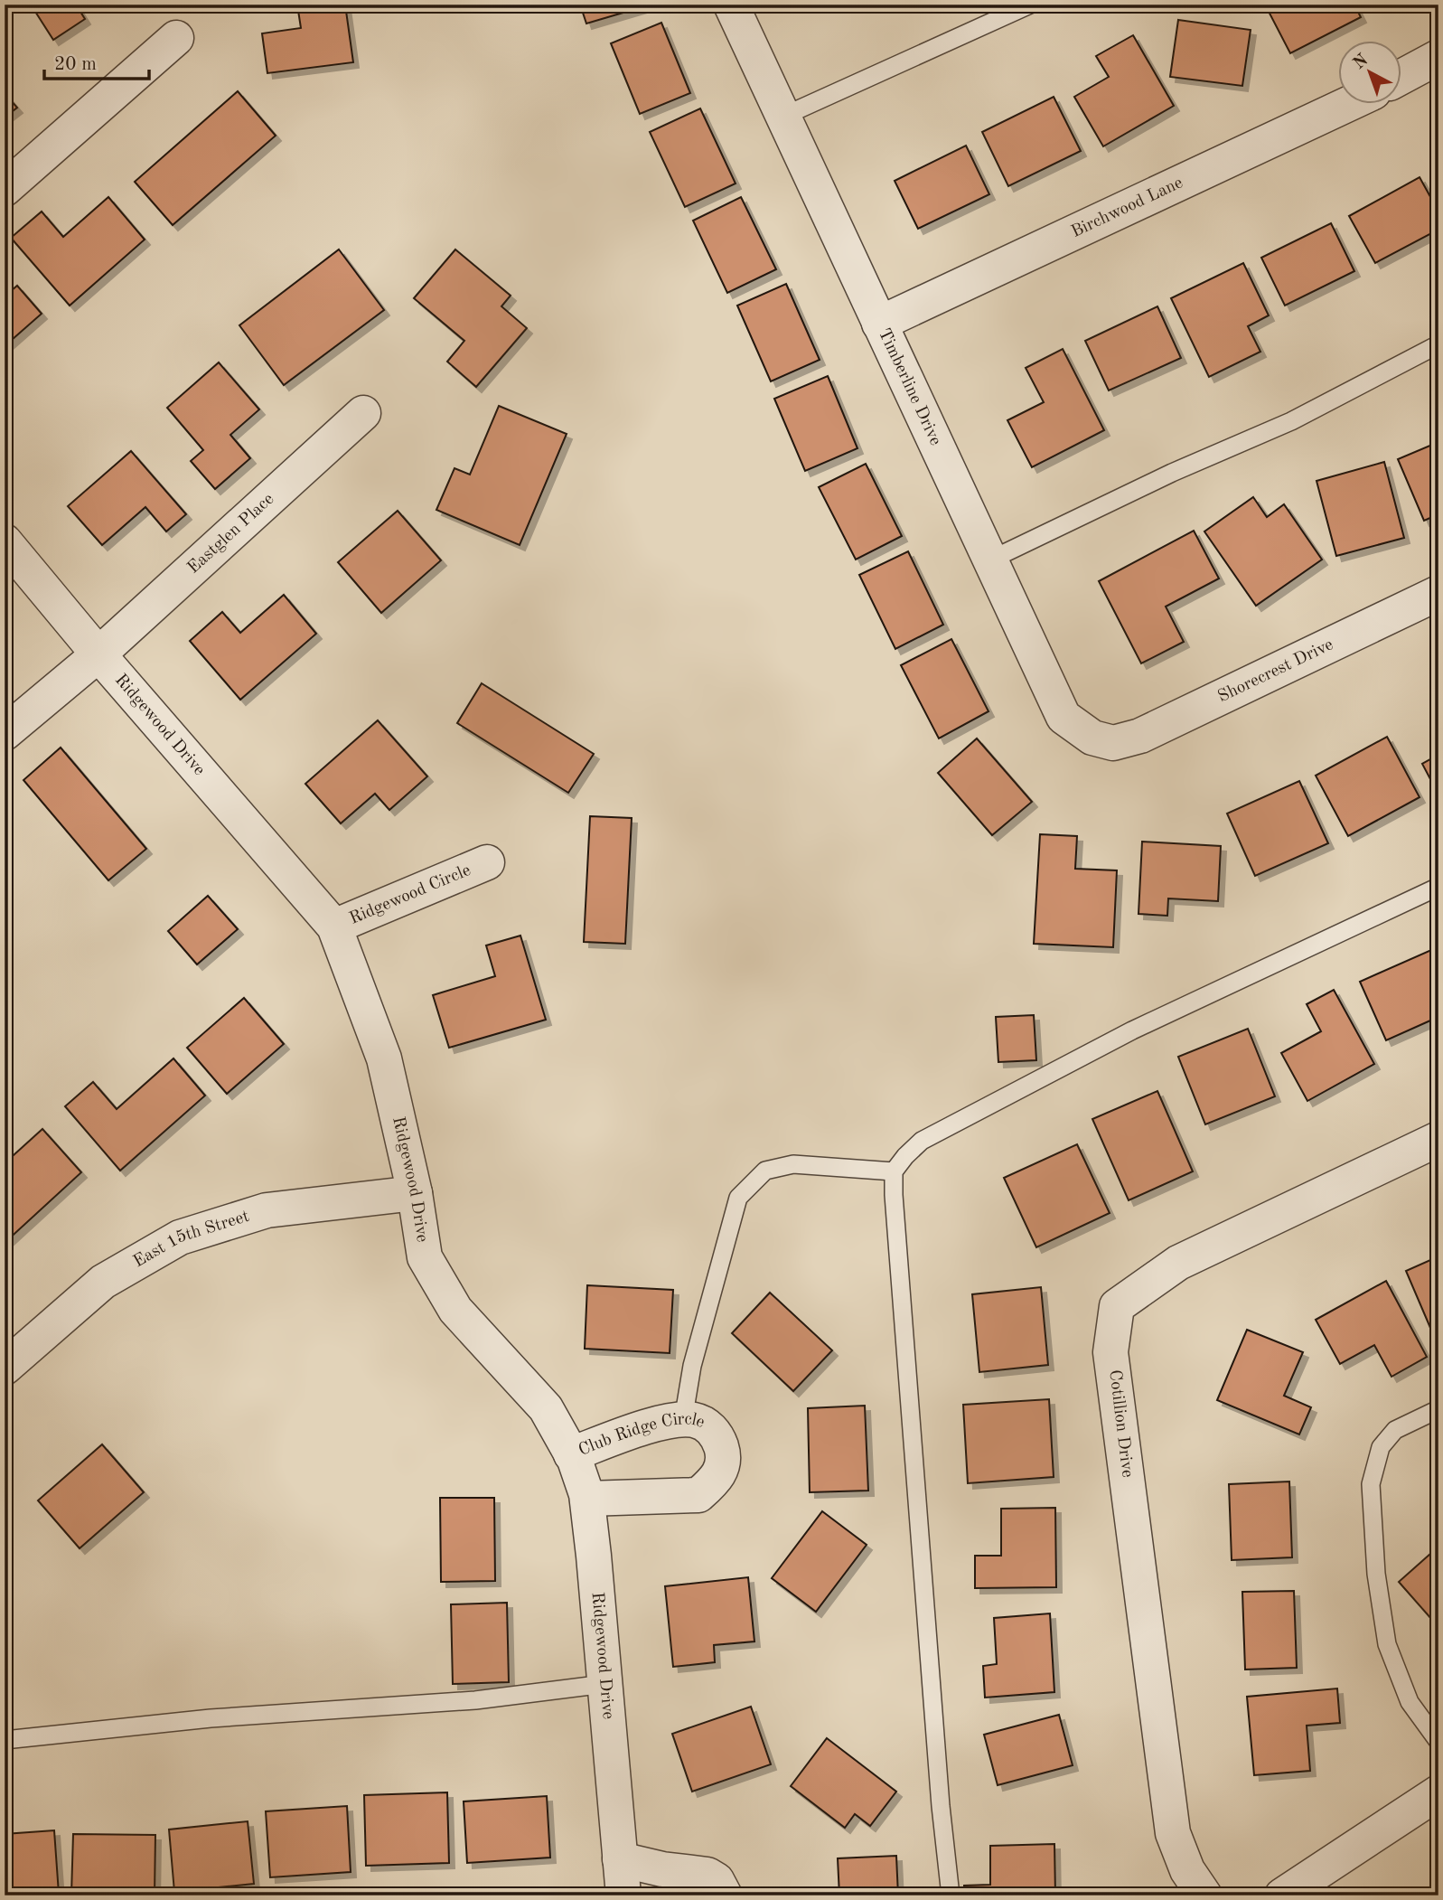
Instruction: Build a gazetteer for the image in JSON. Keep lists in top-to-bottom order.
{
  "streets": {
    "street": [
      "Birchwood Lane",
      "Timberline Drive",
      "Eastglen Place",
      "Shorecrest Drive",
      "Ridgewood Drive",
      "Ridgewood Circle",
      "East 15th Street",
      "Cotillion Drive",
      "Club Ridge Circle"
    ]
  },
  "crossings": [
    ["Birchwood Lane", "Timberline Drive"],
    ["Timberline Drive", "Shorecrest Drive"],
    ["Eastglen Place", "Ridgewood Drive"],
    ["Ridgewood Drive", "Ridgewood Circle"],
    ["Ridgewood Drive", "East 15th Street"],
    ["Ridgewood Drive", "Club Ridge Circle"]
  ],
  "scale_bar": "20 m",
  "north": "top left"
}
